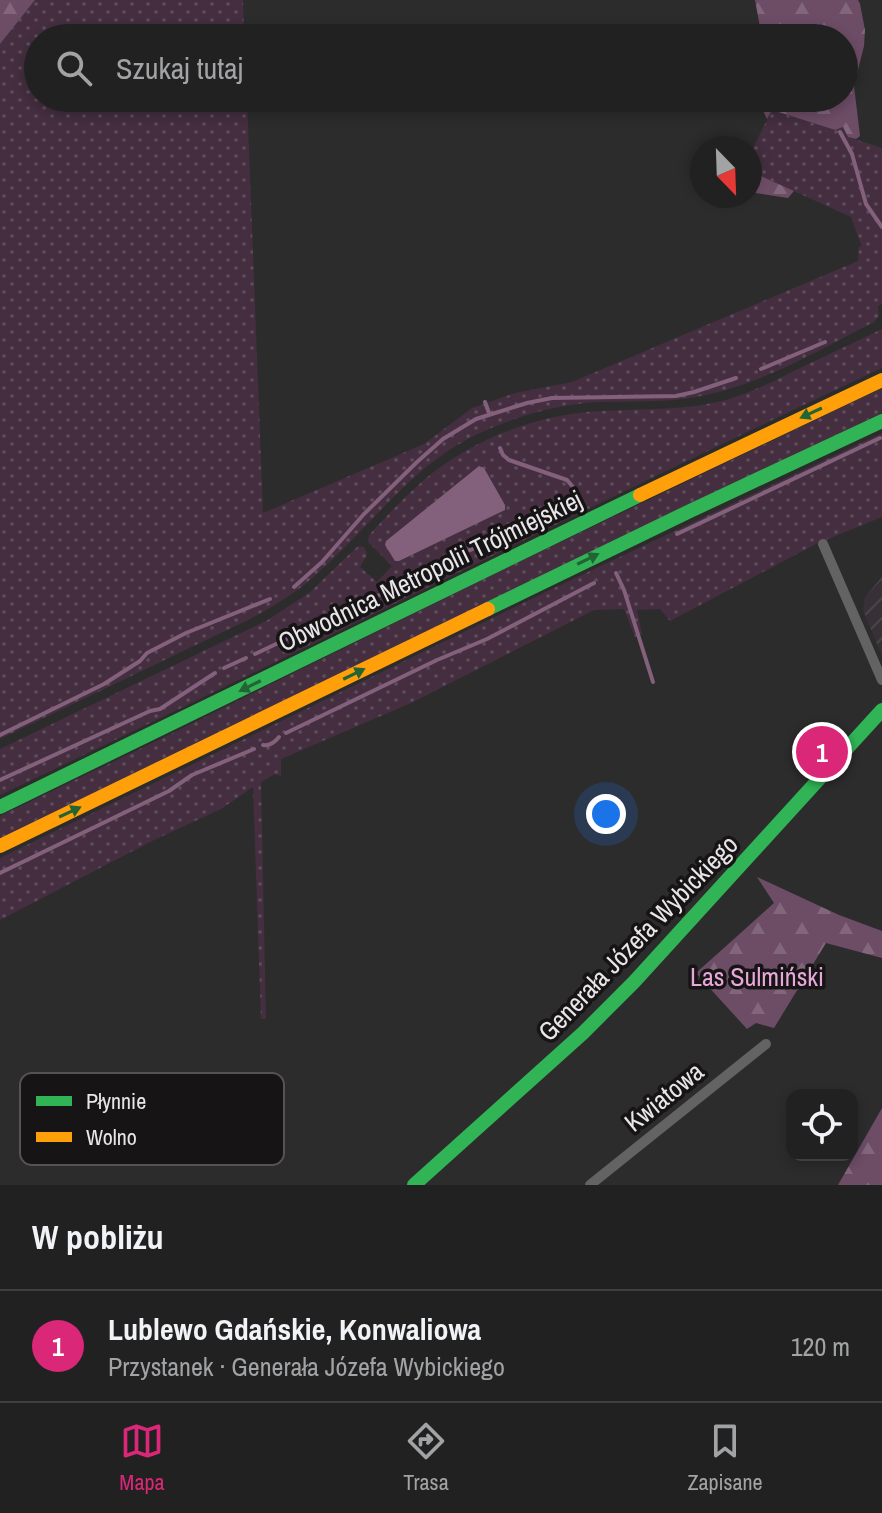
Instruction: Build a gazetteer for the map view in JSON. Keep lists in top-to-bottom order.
{
  "streets": {
    "main road": ["Obwodnica Metropolii Trójmiejskiej", "Generała Józefa Wybickiego"],
    "street": ["Kwiatowa"]
  },
  "parks": ["Las Sulmiński"],
  "legend": ["Płynnie", "Wolno"],
  "north": "bottom right",
  "page": {
    "search": "Szukaj tutaj",
    "pins": "1",
    "heading": "W pobliżu",
    "list": [
      {
        "mark": "1",
        "name": "Lublewo Gdańskie, Konwaliowa",
        "note": "Przystanek · Generała Józefa Wybickiego",
        "value": "120 m"
      }
    ],
    "nav": ["Mapa", "Trasa", "Zapisane"]
  }
}
